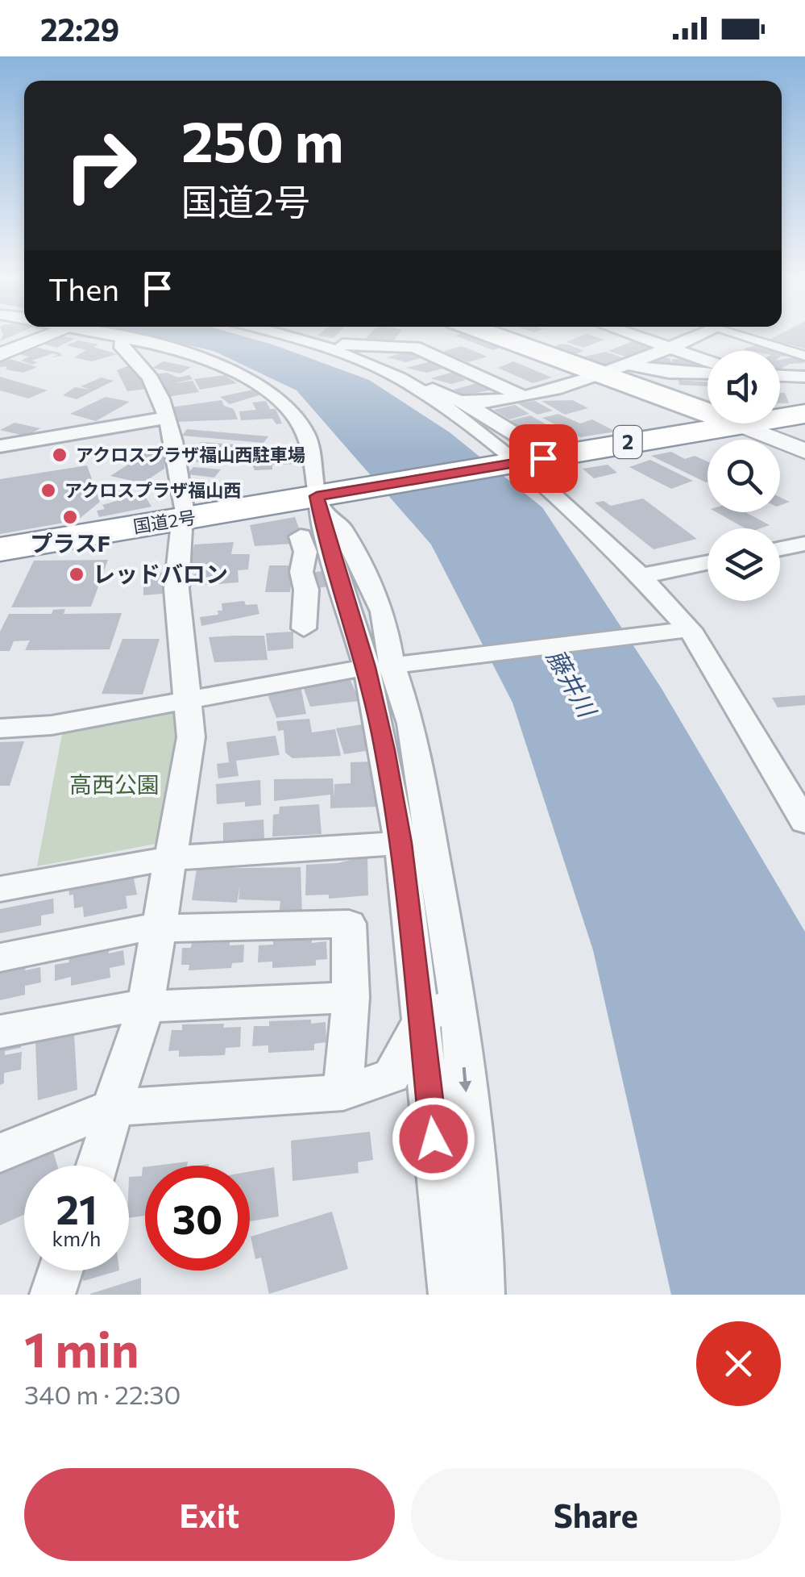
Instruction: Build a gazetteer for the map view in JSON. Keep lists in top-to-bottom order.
{
  "streets": {
    "highway": ["2", "国道2号"]
  },
  "water": ["藤井川"],
  "parks": ["高西公園"],
  "places": [
    "アクロスプラザ福山西駐車場",
    "アクロスプラザ福山西",
    "プラスF",
    "レッドバロン"
  ],
  "page": {
    "status": "22:29",
    "turn": ["250 m", "国道2号"],
    "then": "Then",
    "speed": "21 km/h",
    "limit": "30",
    "heading": ["1 min", "340 m · 22:30"],
    "buttons": ["Exit", "Share"]
  }
}
